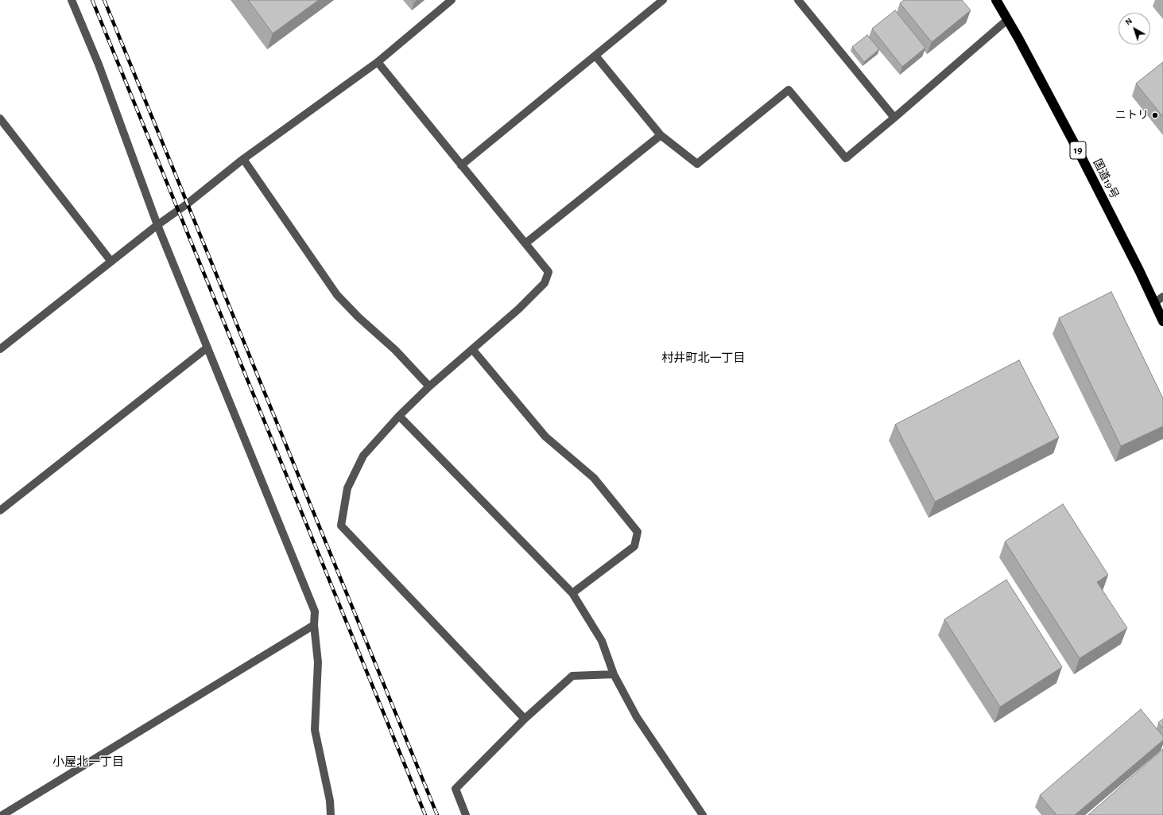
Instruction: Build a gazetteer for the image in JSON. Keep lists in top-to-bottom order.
{
  "streets": {
    "highway": ["19", "国道19号"]
  },
  "districts": ["村井町北一丁目", "小屋北一丁目"],
  "places": ["ニトリ"],
  "north": "top left"
}
